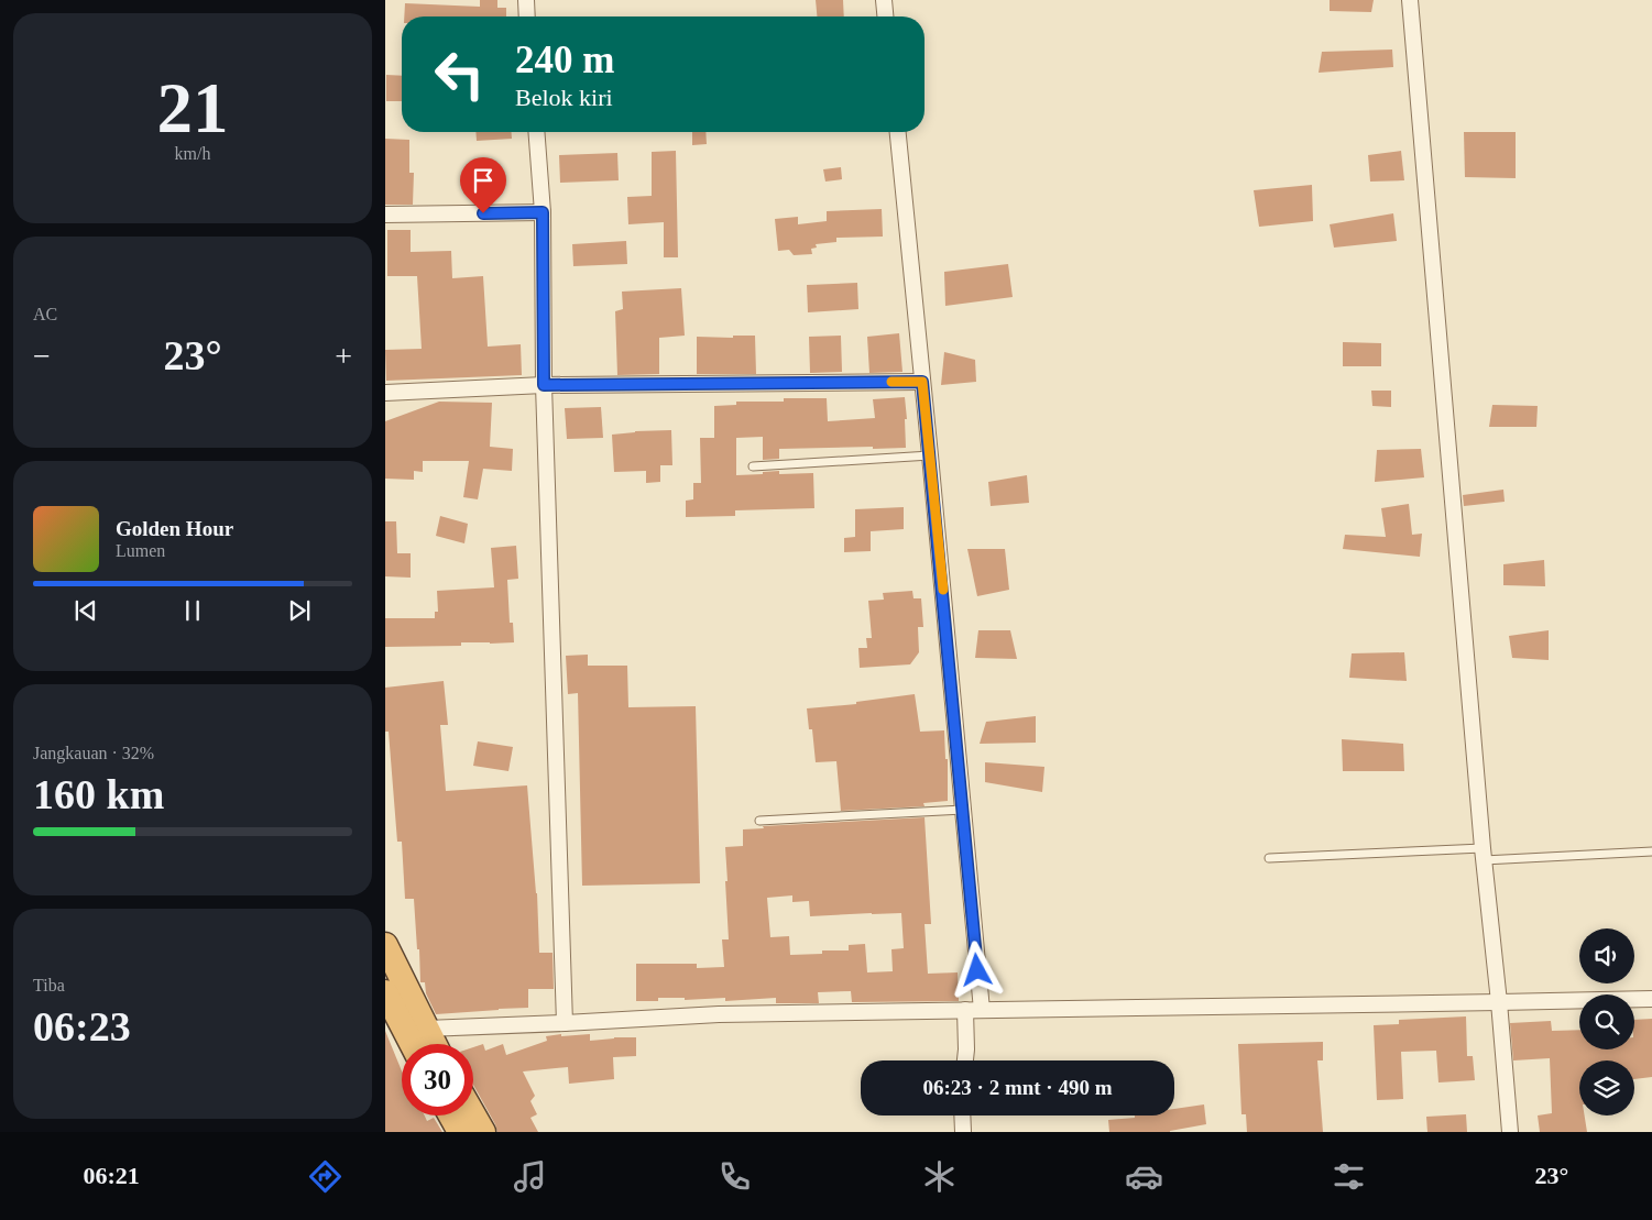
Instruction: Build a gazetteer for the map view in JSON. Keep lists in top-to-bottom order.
{
  "page": {
    "tile": [
      ["21", "km/h"],
      "AC",
      ["Jangkauan · 32%", "160 km"],
      ["Tiba", "06:23"]
    ],
    "turn": ["240 m", "Belok kiri"],
    "heat": ["−", "23°", "+"],
    "song": ["Golden Hour", "Lumen"],
    "limit": "30",
    "trip": "06:23 · 2 mnt · 490 m",
    "tabs": ["06:21", "23°"]
  }
}
